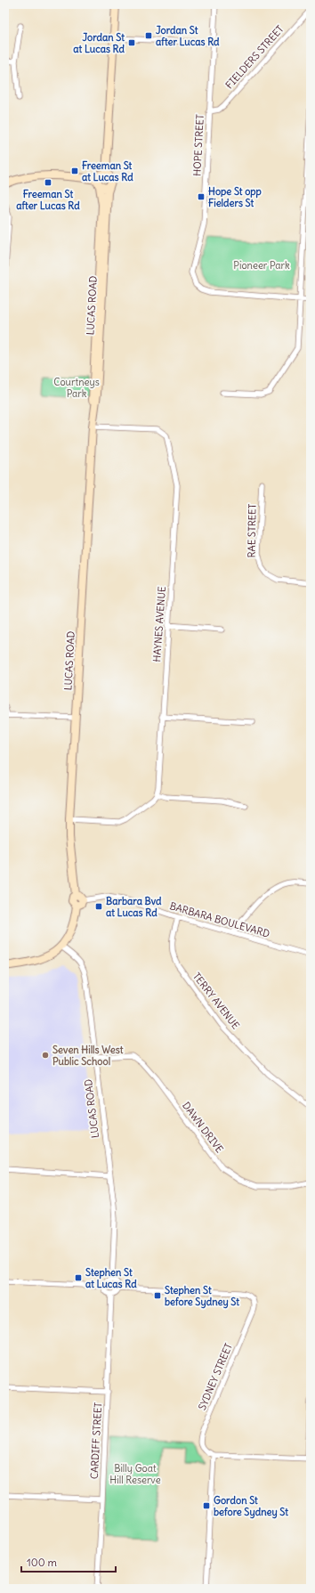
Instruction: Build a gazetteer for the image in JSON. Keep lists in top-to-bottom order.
{
  "streets": {
    "street": [
      "FIELDERS STREET",
      "HOPE STREET",
      "LUCAS ROAD",
      "RAE STREET",
      "HAYNES AVENUE",
      "BARBARA BOULEVARD",
      "TERRY AVENUE",
      "DAWN DRIVE",
      "SYDNEY STREET",
      "CARDIFF STREET"
    ]
  },
  "crossings": [
    ["FIELDERS STREET", "HOPE STREET"],
    ["LUCAS ROAD", "HAYNES AVENUE"],
    ["LUCAS ROAD", "BARBARA BOULEVARD"],
    ["LUCAS ROAD", "DAWN DRIVE"],
    ["LUCAS ROAD", "SYDNEY STREET"],
    ["LUCAS ROAD", "CARDIFF STREET"],
    ["BARBARA BOULEVARD", "TERRY AVENUE"],
    ["SYDNEY STREET", "CARDIFF STREET"]
  ],
  "parks": ["Pioneer Park", "Courtneys Park", "Billy Goat Hill Reserve"],
  "places": {
    "transit": [
      "Jordan St after Lucas Rd",
      "Jordan St at Lucas Rd",
      "Freeman St at Lucas Rd",
      "Freeman St after Lucas Rd",
      "Hope St opp Fielders St",
      "Barbara Bvd at Lucas Rd",
      "Stephen St at Lucas Rd",
      "Stephen St before Sydney St",
      "Gordon St before Sydney St"
    ],
    "other": ["Seven Hills West Public School"]
  },
  "scale_bar": "100 m"
}
